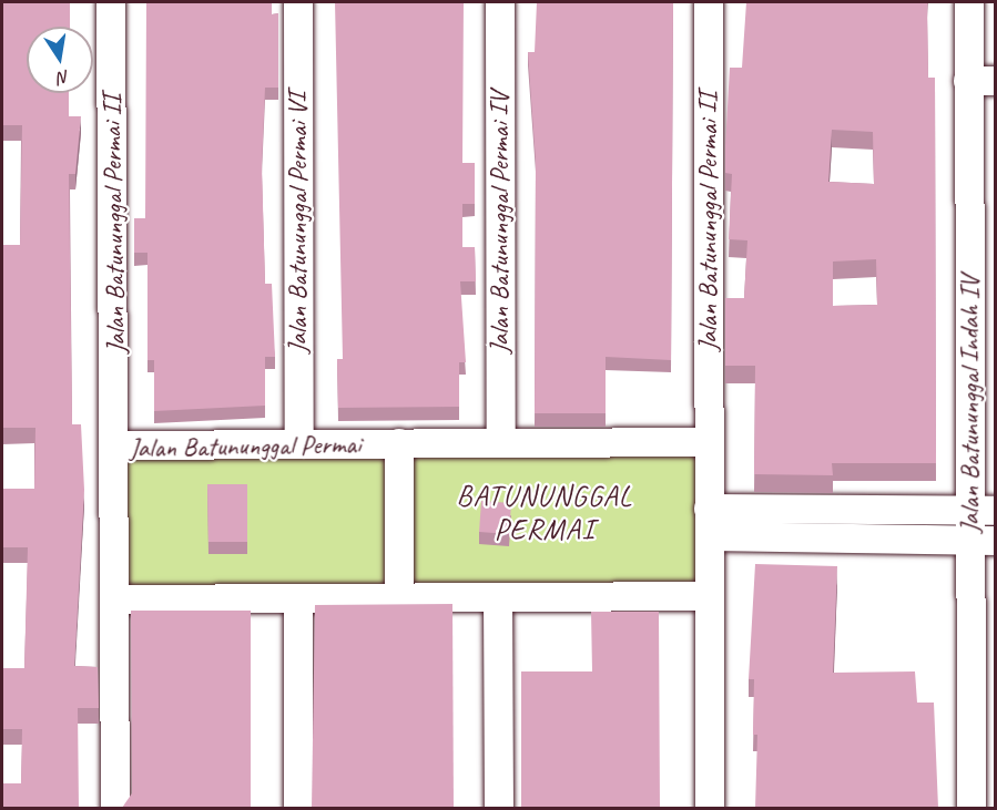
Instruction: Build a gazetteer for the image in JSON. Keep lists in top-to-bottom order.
{
  "streets": {
    "street": [
      "Jalan Batununggal Permai II",
      "Jalan Batununggal Permai VI",
      "Jalan Batununggal Permai IV",
      "Jalan Batununggal Indah IV",
      "Jalan Batununggal Permai"
    ]
  },
  "crossings": [
    ["Jalan Batununggal Permai II", "Jalan Batununggal Permai"],
    ["Jalan Batununggal Permai VI", "Jalan Batununggal Permai"],
    ["Jalan Batununggal Permai IV", "Jalan Batununggal Permai"]
  ],
  "districts": ["BATUNUNGGAL PERMAI"],
  "north": "bottom"
}
